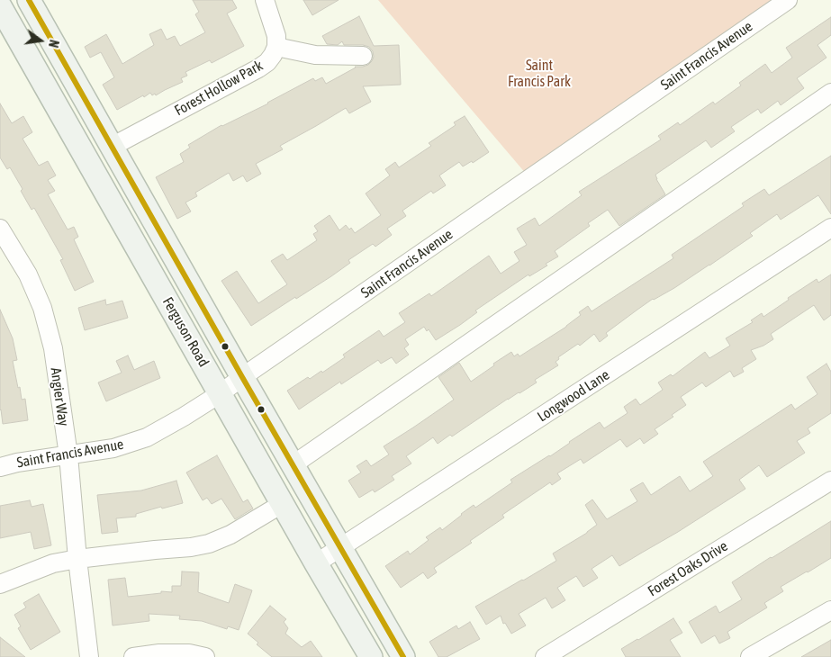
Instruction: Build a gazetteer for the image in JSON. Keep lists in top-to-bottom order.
{
  "streets": {
    "main road": ["Ferguson Road"],
    "street": [
      "Saint Francis Avenue",
      "Forest Hollow Park",
      "Longwood Lane",
      "Angier Way",
      "Forest Oaks Drive"
    ]
  },
  "crossings": [
    ["Saint Francis Avenue", "Ferguson Road"],
    ["Saint Francis Avenue", "Angier Way"],
    ["Forest Hollow Park", "Ferguson Road"],
    ["Ferguson Road", "Longwood Lane"]
  ],
  "parks": ["Saint Francis Park"],
  "north": "right"
}
